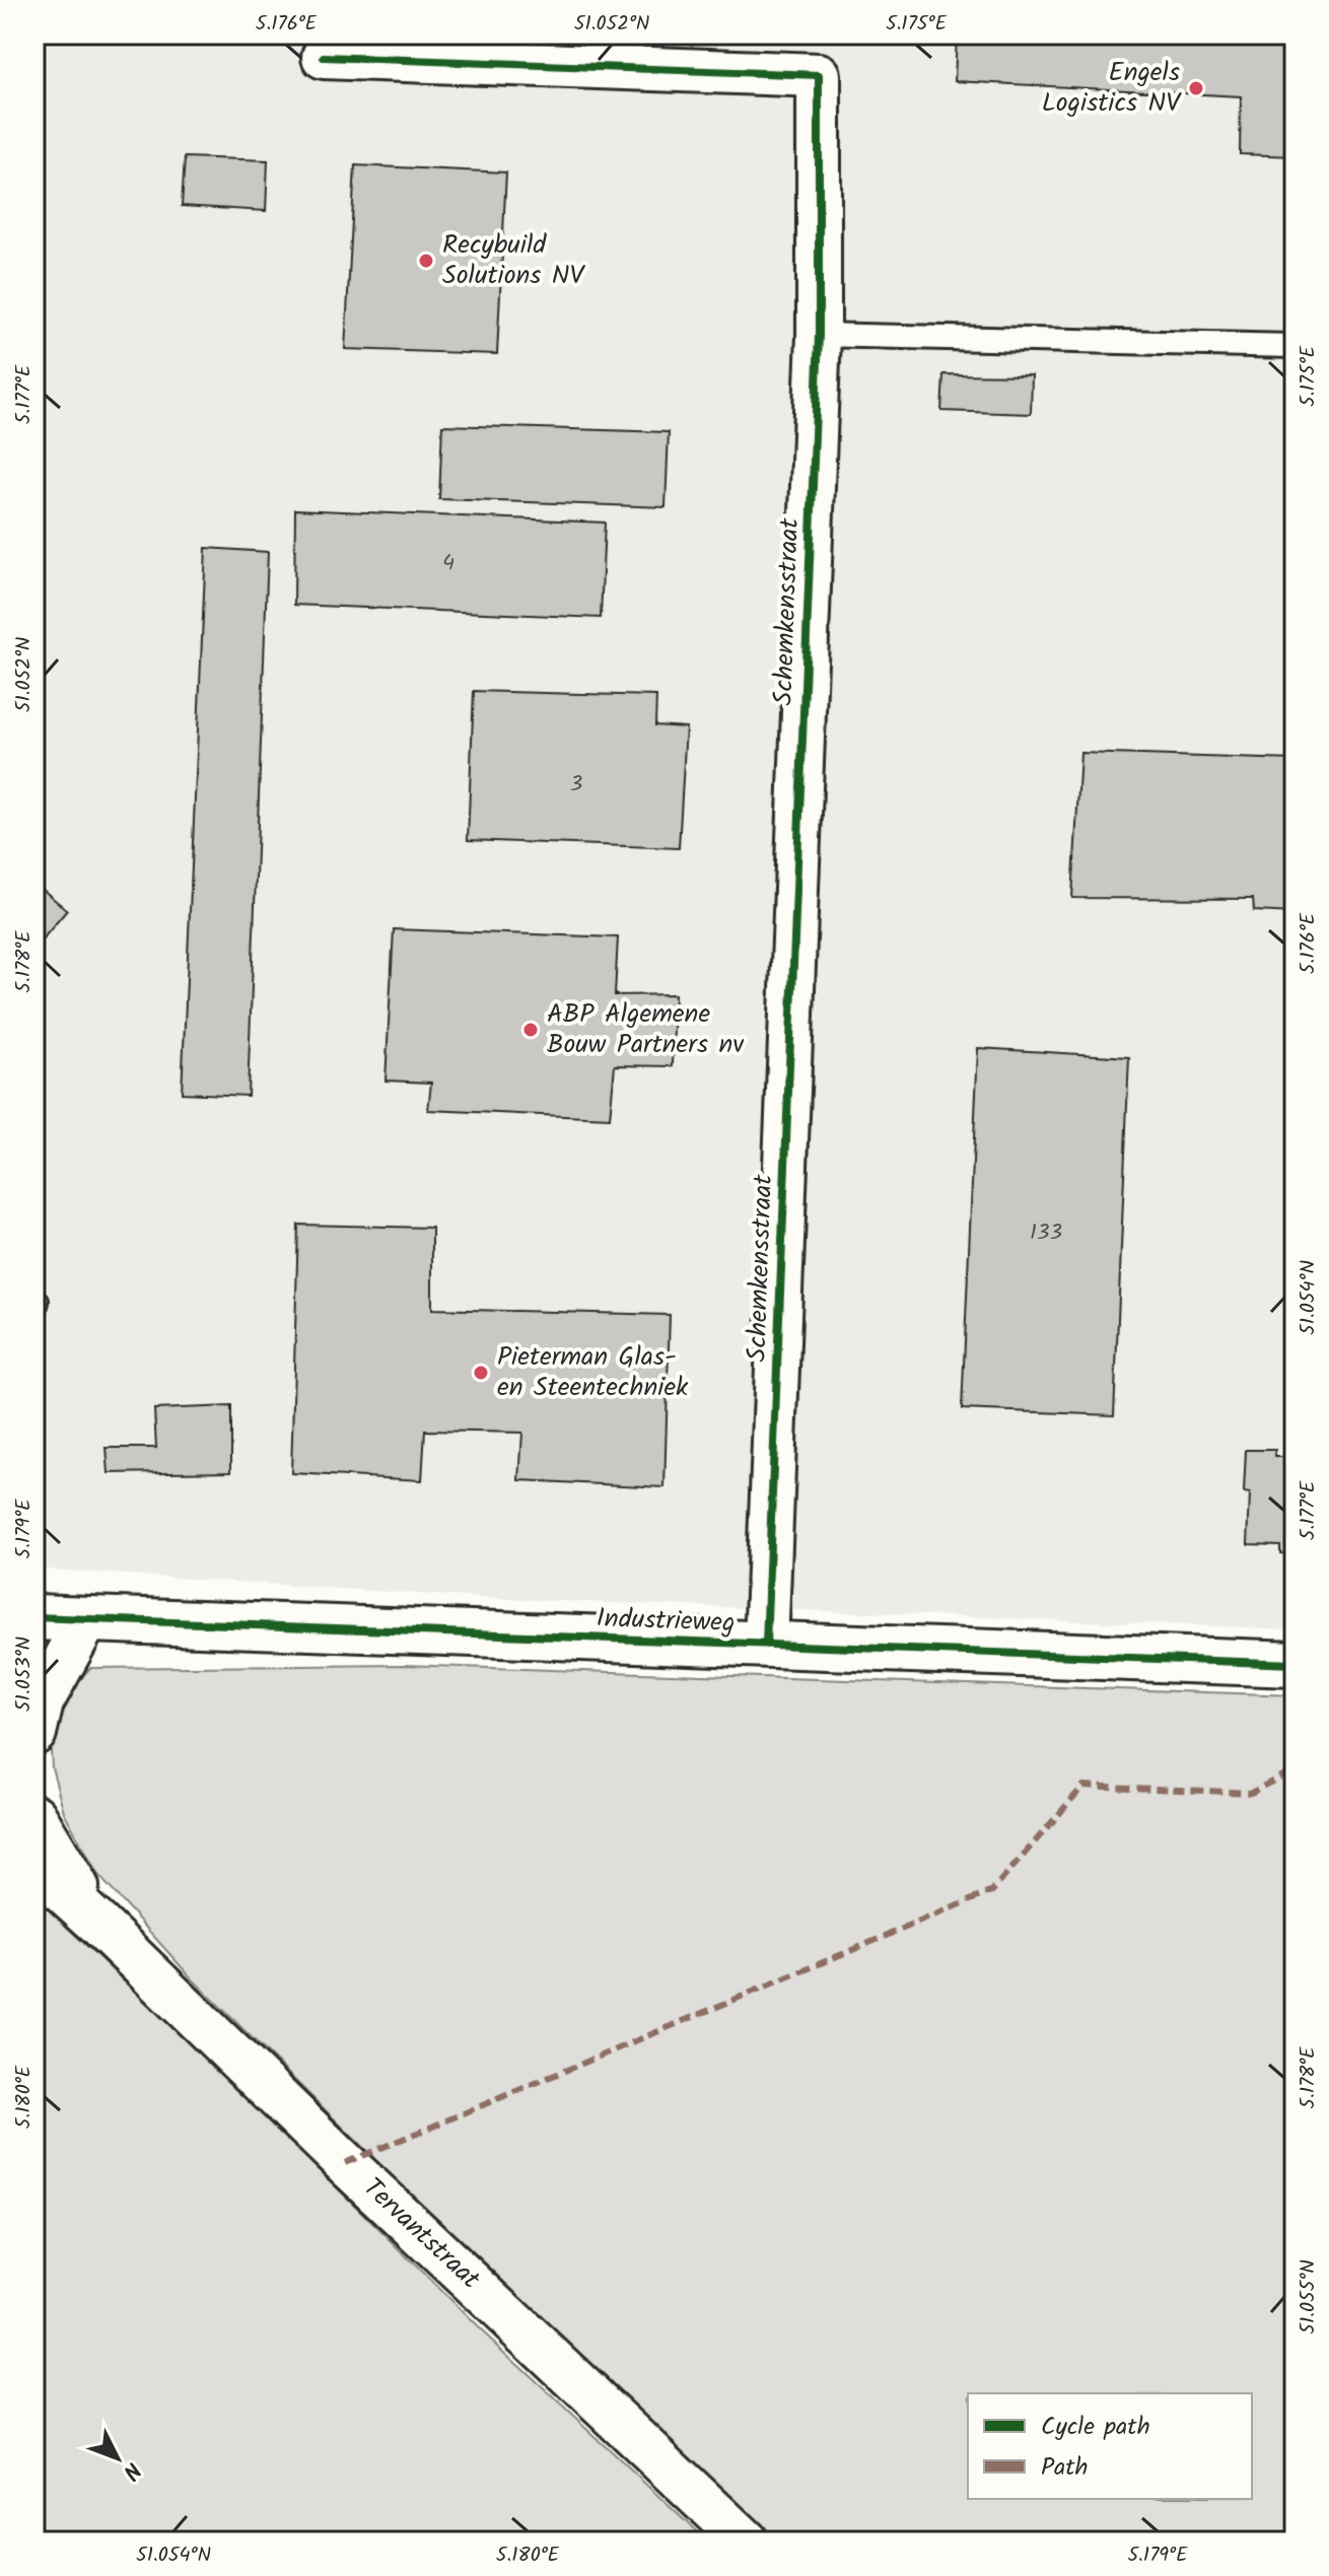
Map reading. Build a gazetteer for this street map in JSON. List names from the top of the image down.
{
  "streets": {
    "main road": ["Industrieweg"],
    "street": ["Schemkensstraat", "Tervantstraat"]
  },
  "crossings": [
    ["Schemkensstraat", "Industrieweg"]
  ],
  "places": [
    "Engels Logistics NV",
    "Recybuild Solutions NV",
    "ABP Algemene Bouw Partners nv",
    "Pieterman Glas- en Steentechniek"
  ],
  "house_numbers": ["4", "3", "133"],
  "legend": ["Cycle path", "Path"],
  "north": "bottom right",
  "coordinates": [
    "5.176°E",
    "51.052°N",
    "5.175°E",
    "5.177°E",
    "5.178°E",
    "51.054°N",
    "5.179°E",
    "51.053°N",
    "5.180°E",
    "51.055°N"
  ]
}
